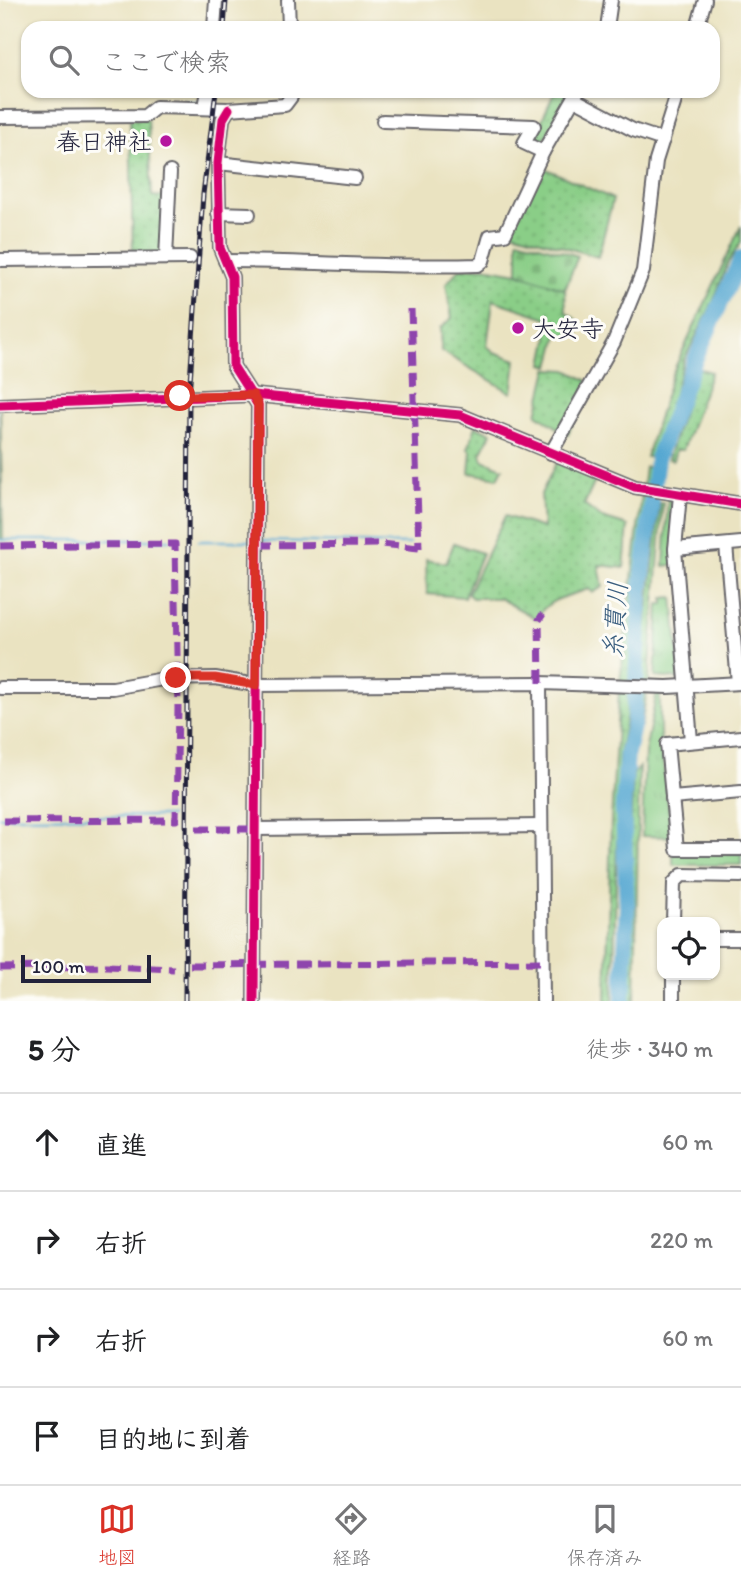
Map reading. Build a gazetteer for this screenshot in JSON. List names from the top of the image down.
{
  "water": ["糸貫川"],
  "places": ["春日神社", "大安寺"],
  "scale_bar": "100 m",
  "page": {
    "search": "ここで検索",
    "scale": "100 m",
    "heading": ["5 分", "徒歩 · 340 m"],
    "list": [
      ["直進", "60 m"],
      ["右折", "220 m"],
      ["右折", "60 m"],
      "目的地に到着"
    ],
    "nav": ["地図", "経路", "保存済み"]
  }
}
